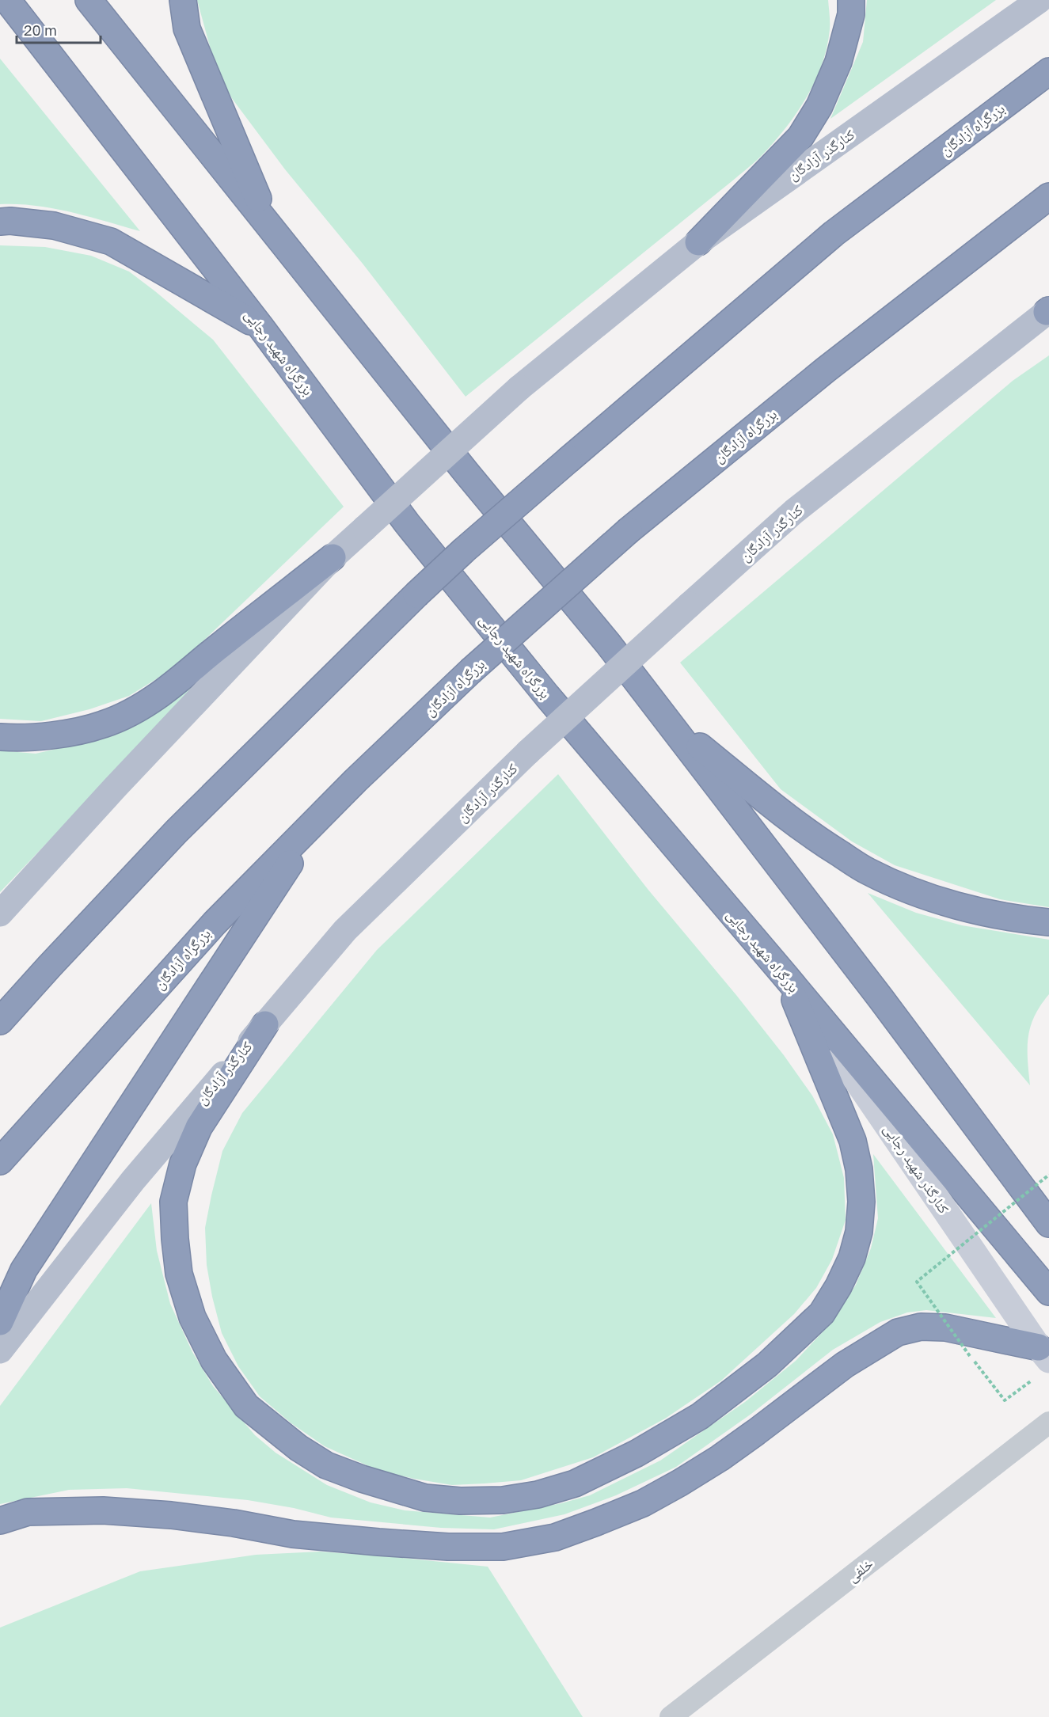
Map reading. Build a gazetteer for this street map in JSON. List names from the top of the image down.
{
  "streets": {
    "highway": ["بزرگراه آزادگان", "بزرگراه شهید رجایی"],
    "main road": ["کنارگذر آزادگان"],
    "street": ["کنارگذر شهید رجایی", "خلفی"]
  },
  "crossings": [
    ["بزرگراه شهید رجایی", "کنارگذر شهید رجایی"]
  ],
  "scale_bar": "20 m"
}
